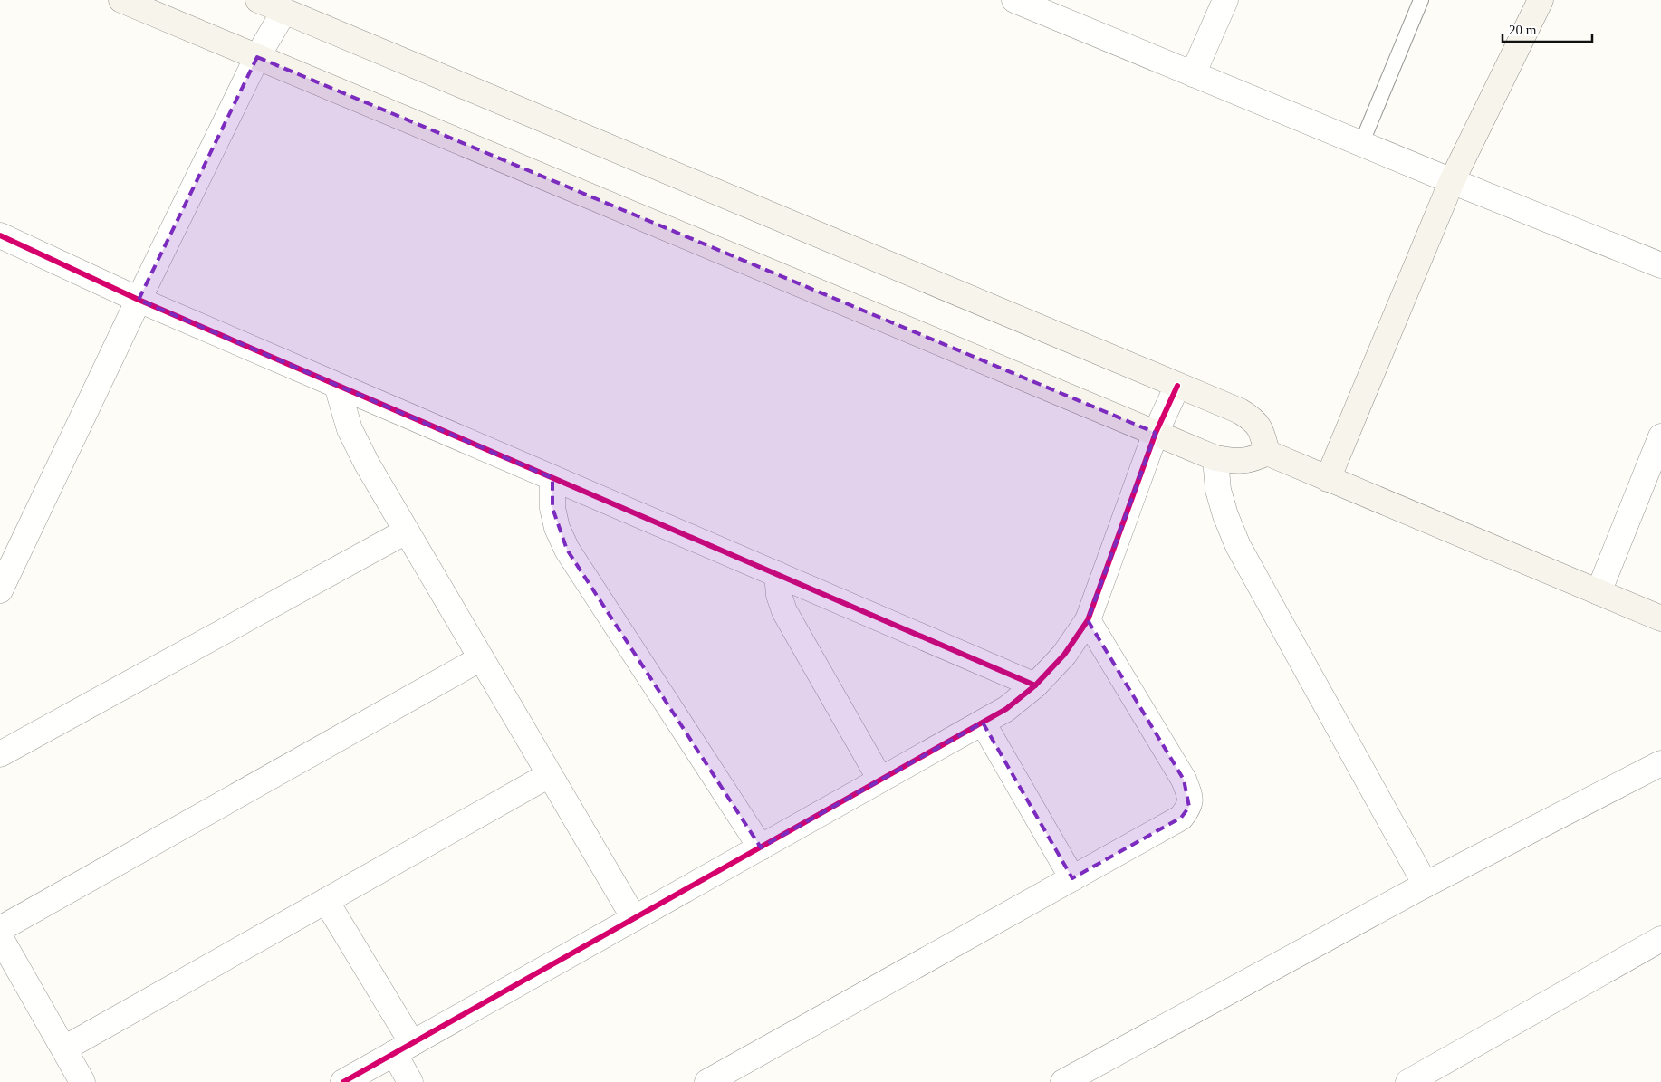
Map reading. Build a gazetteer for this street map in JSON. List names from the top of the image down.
{
  "scale_bar": "20 m"
}
